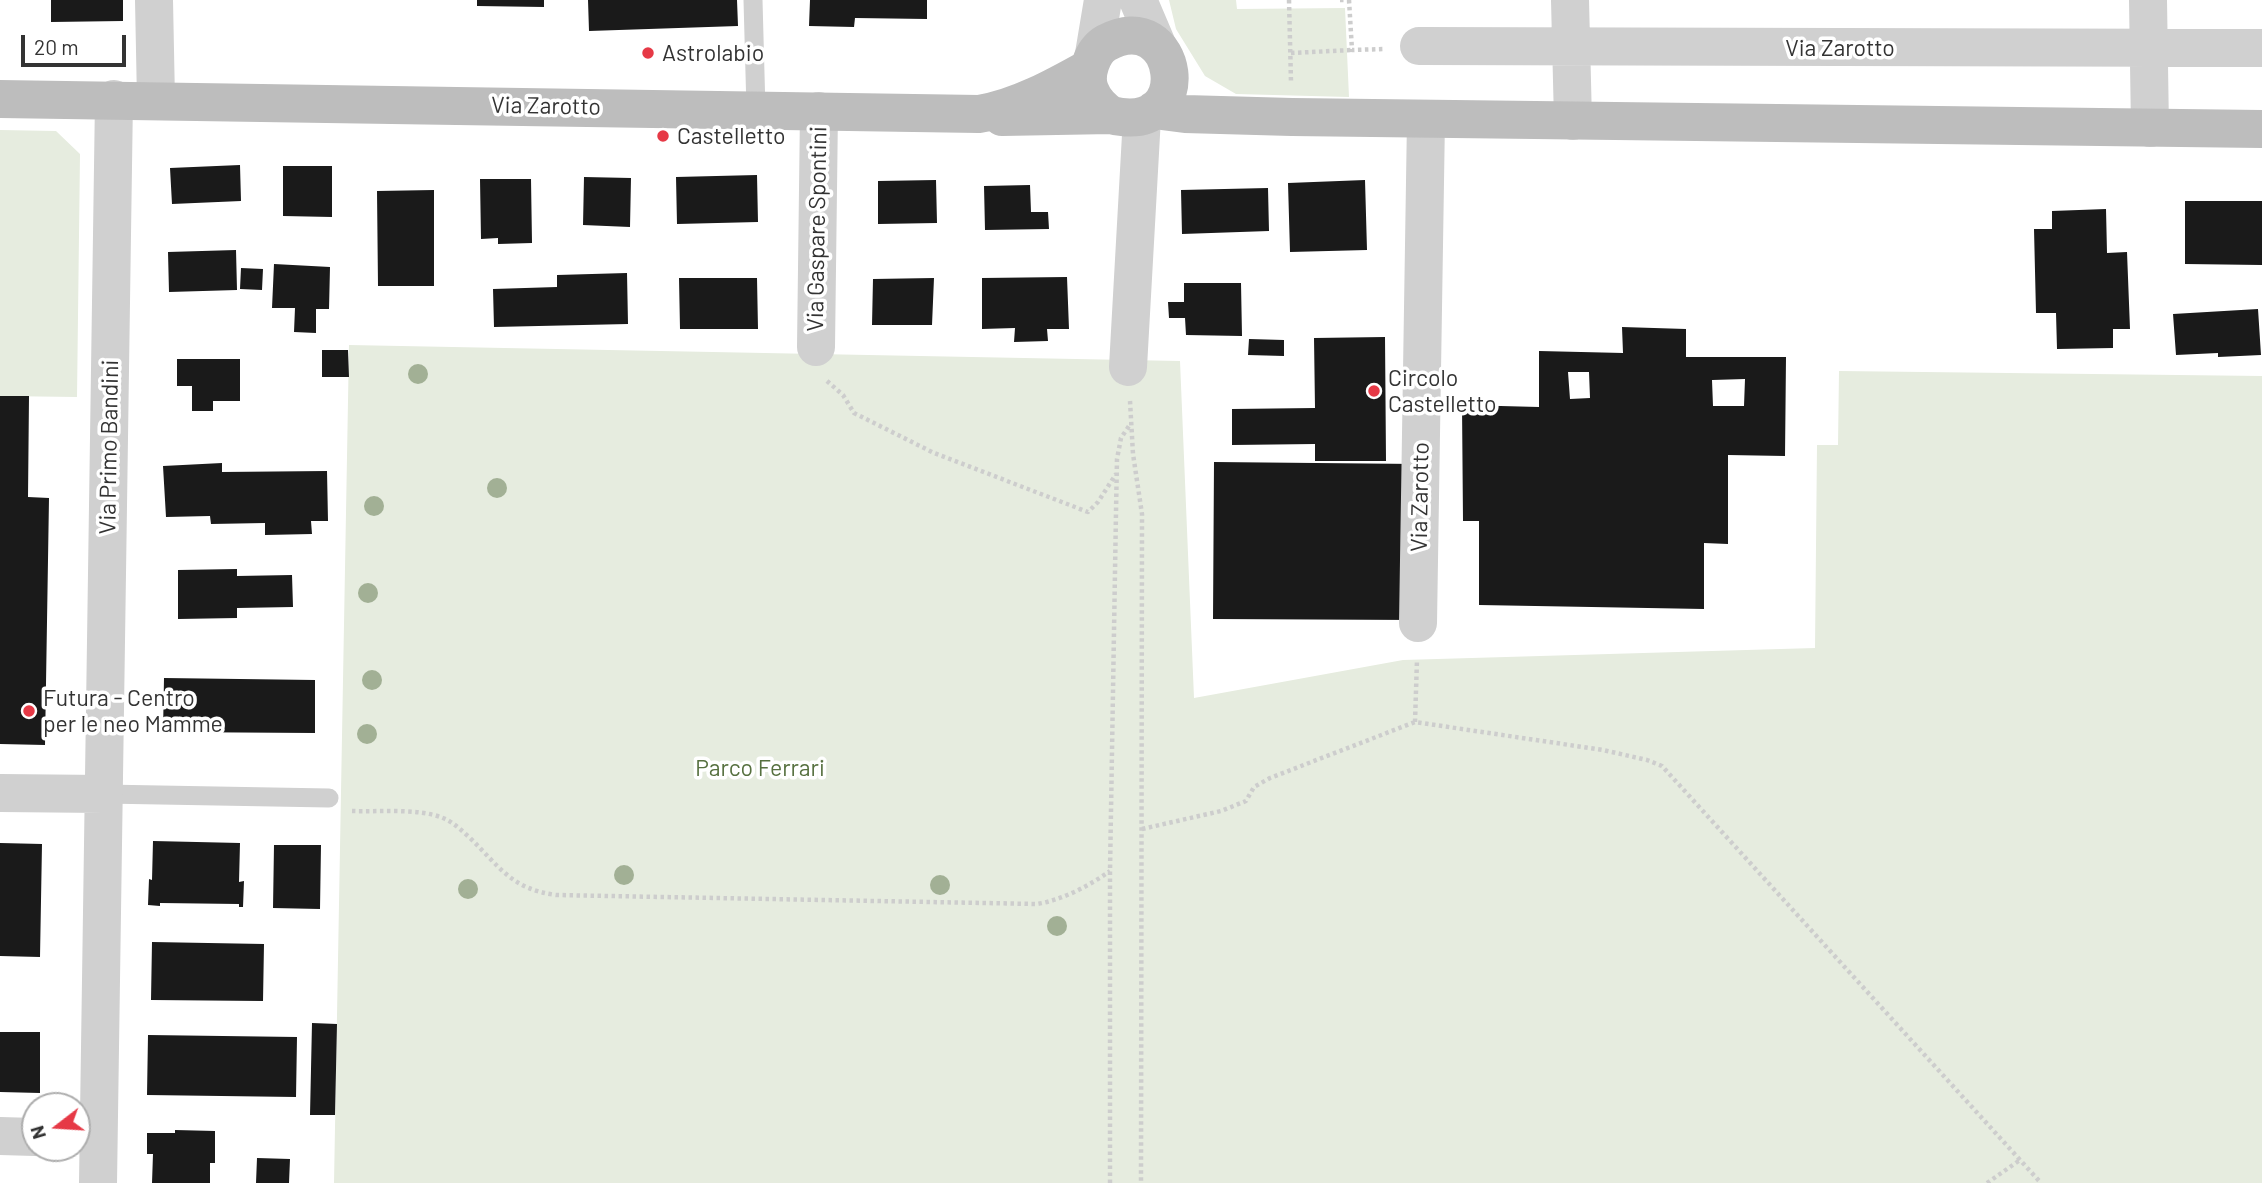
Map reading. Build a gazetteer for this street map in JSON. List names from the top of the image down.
{
  "streets": {
    "street": ["Via Zarotto", "Via Gaspare Spontini", "Via Primo Bandini"]
  },
  "crossings": [
    ["Via Zarotto", "Via Gaspare Spontini"],
    ["Via Zarotto", "Via Primo Bandini"]
  ],
  "parks": ["Parco Ferrari"],
  "places": [
    "Astrolabio",
    "Castelletto",
    "Circolo Castelletto",
    "Futura - Centro per le neo Mamme"
  ],
  "scale_bar": "20 m",
  "north": "left"
}
